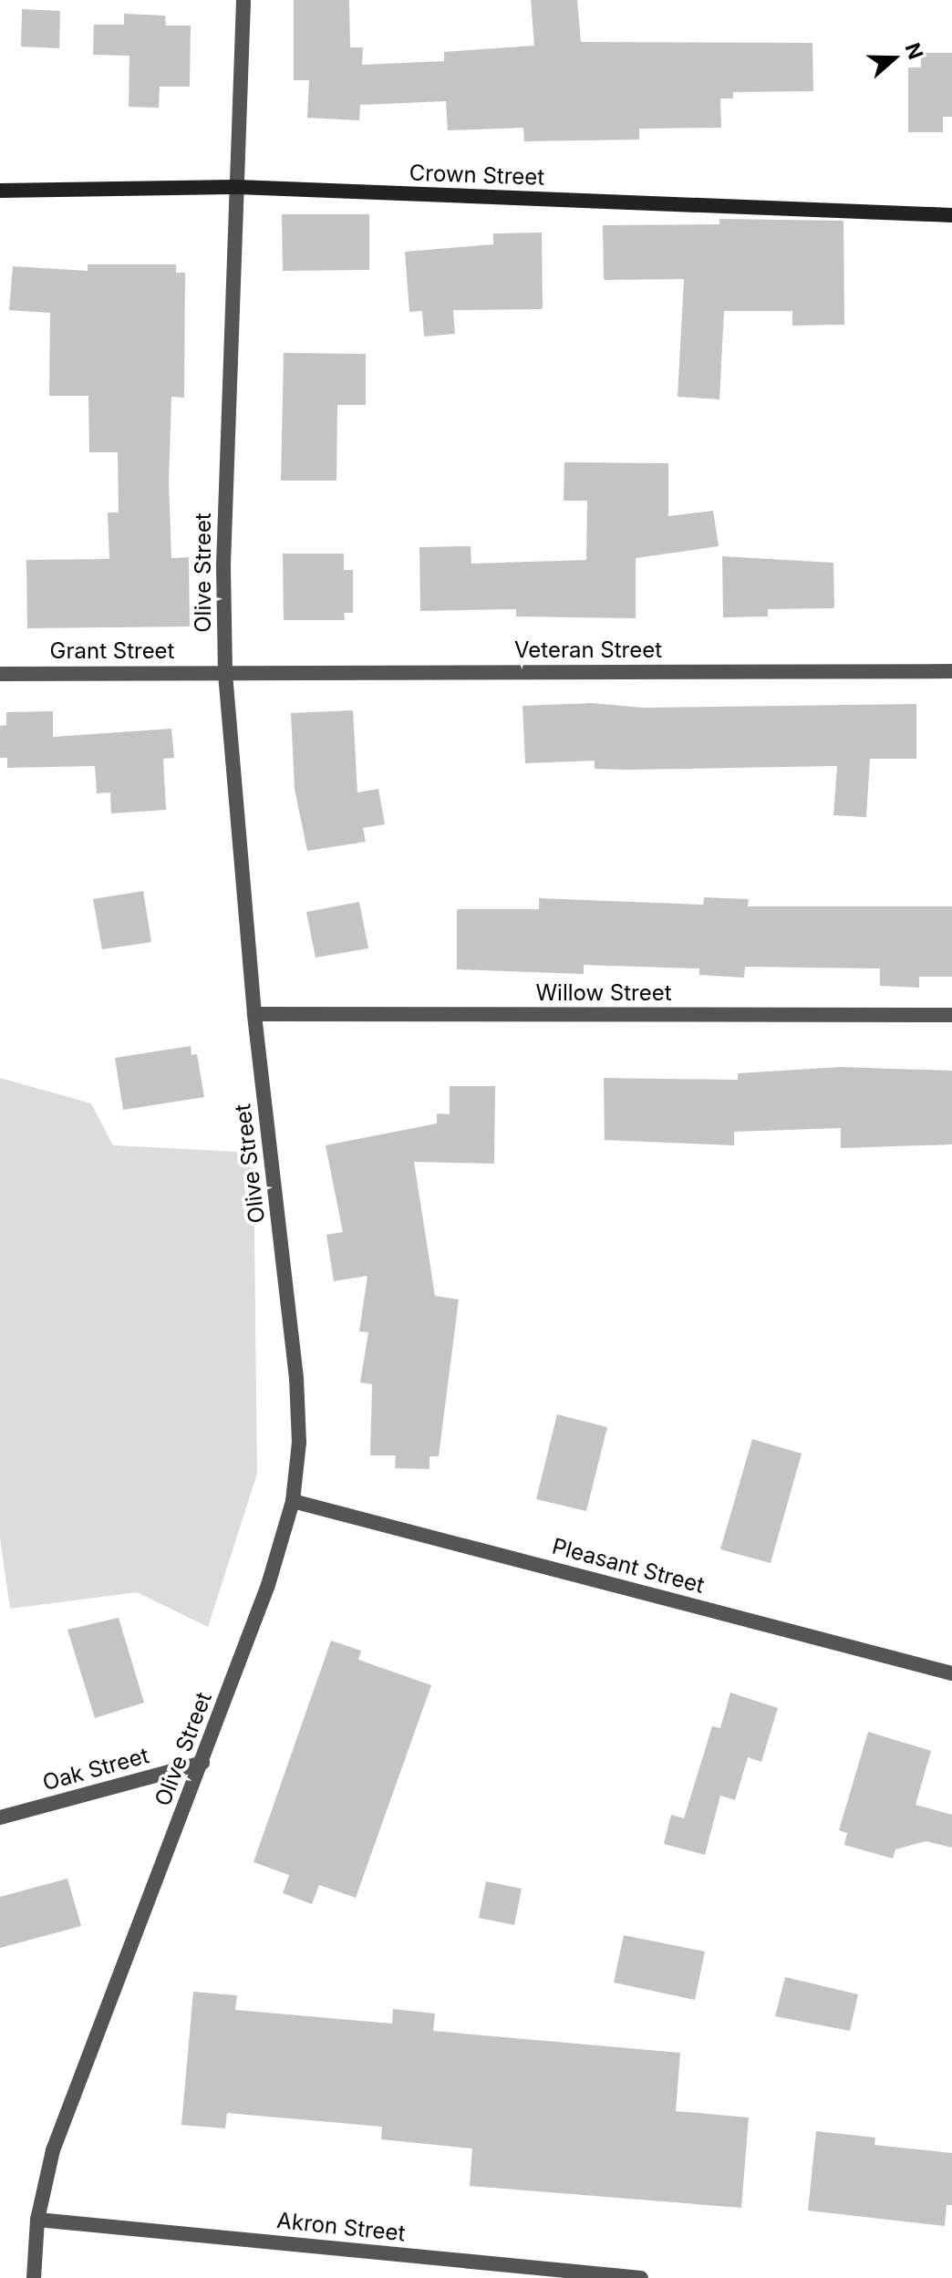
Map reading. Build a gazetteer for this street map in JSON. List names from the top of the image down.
{
  "streets": {
    "street": [
      "Crown Street",
      "Olive Street",
      "Veteran Street",
      "Grant Street",
      "Willow Street",
      "Pleasant Street",
      "Oak Street",
      "Akron Street"
    ]
  },
  "crossings": [
    ["Crown Street", "Olive Street"],
    ["Olive Street", "Veteran Street"],
    ["Olive Street", "Grant Street"],
    ["Olive Street", "Willow Street"],
    ["Olive Street", "Pleasant Street"],
    ["Olive Street", "Oak Street"],
    ["Olive Street", "Akron Street"],
    ["Veteran Street", "Grant Street"]
  ],
  "north": "right"
}
